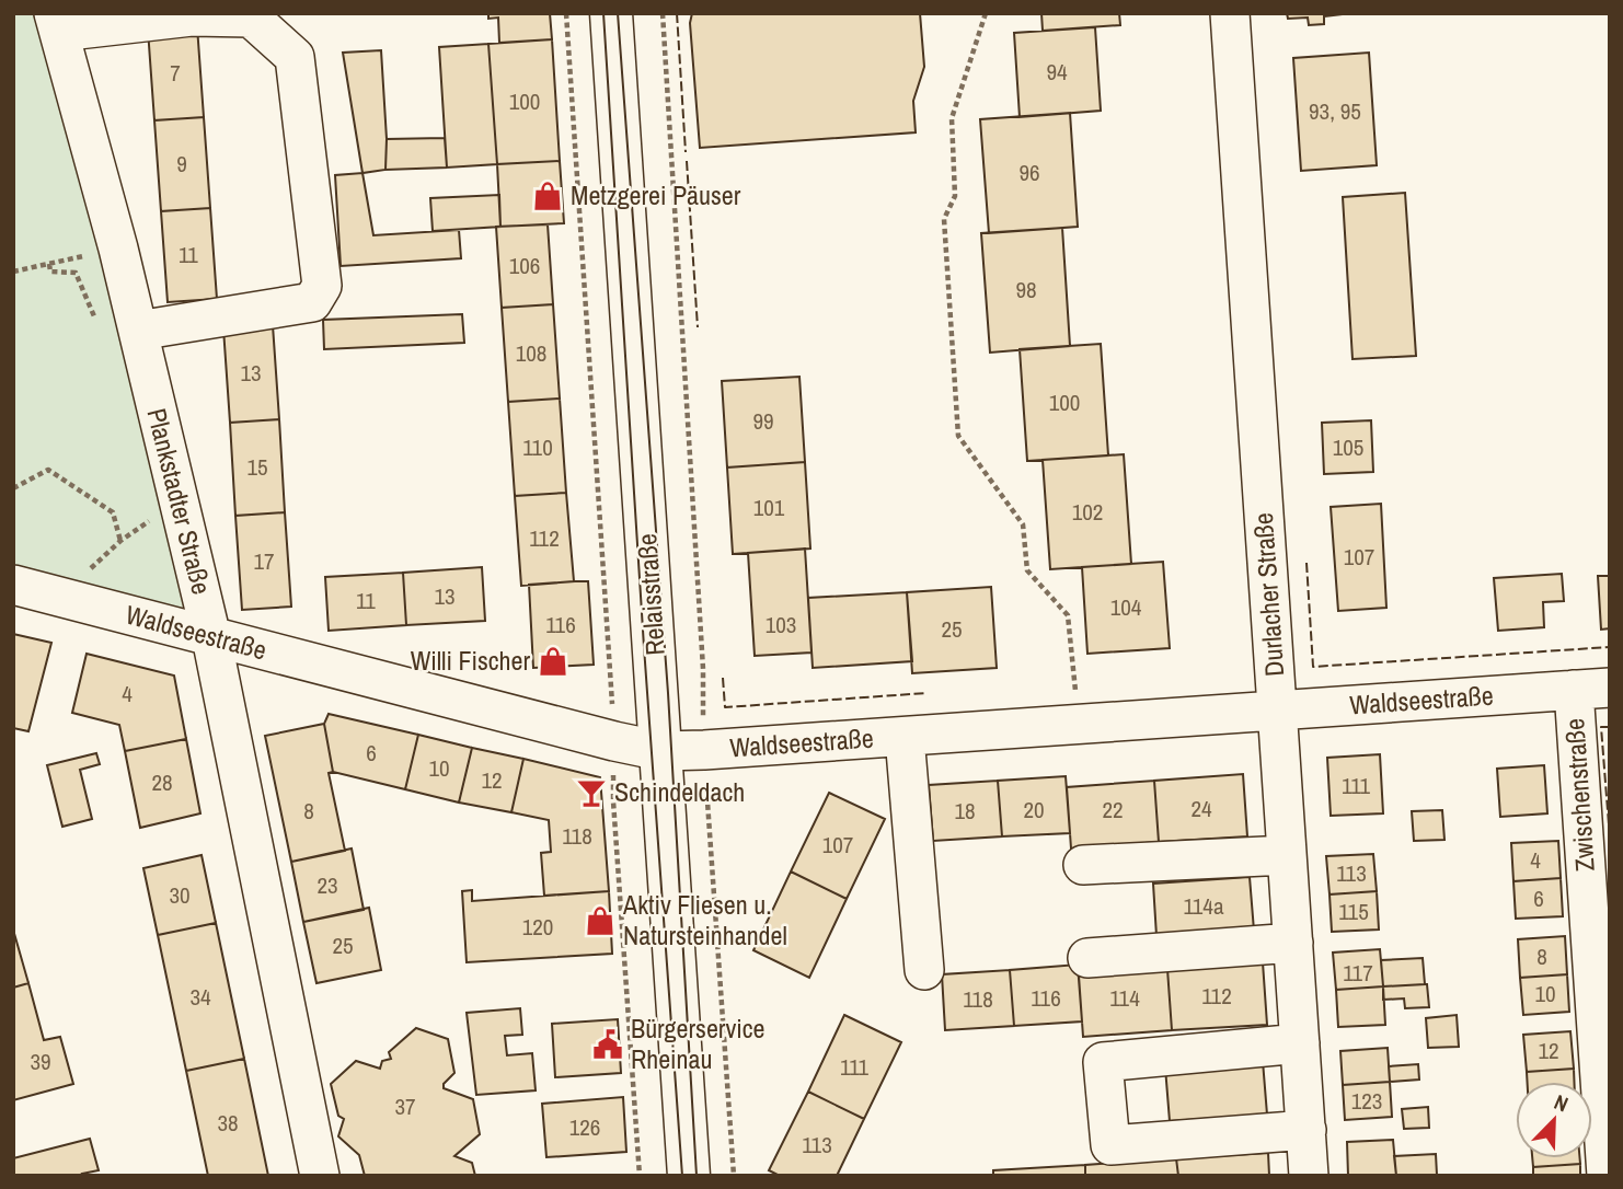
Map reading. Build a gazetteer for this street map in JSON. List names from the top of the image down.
{
  "streets": {
    "main road": ["Relaisstraße"],
    "street": [
      "Plankstadter Straße",
      "Durlacher Straße",
      "Waldseestraße",
      "Zwischenstraße"
    ]
  },
  "crossings": [
    ["Plankstadter Straße", "Waldseestraße"],
    ["Relaisstraße", "Waldseestraße"],
    ["Durlacher Straße", "Waldseestraße"],
    ["Waldseestraße", "Zwischenstraße"]
  ],
  "places": {
    "shop": ["Metzgerei Päuser", "Willi Fischer", "Aktiv Fliesen u. Natursteinhandel"],
    "bar": ["Schindeldach"],
    "public building": ["Bürgerservice Rheinau"]
  },
  "house_numbers": [
    "94",
    "7",
    "100",
    "93, 95",
    "9",
    "96",
    "11",
    "106",
    "98",
    "108",
    "13",
    "100",
    "99",
    "110",
    "105",
    "15",
    "101",
    "102",
    "112",
    "107",
    "17",
    "13",
    "11",
    "104",
    "116",
    "103",
    "25",
    "4",
    "6",
    "10",
    "12",
    "28",
    "111",
    "24",
    "20",
    "22",
    "8",
    "18",
    "118",
    "107",
    "4",
    "113",
    "23",
    "30",
    "6",
    "114a",
    "115",
    "120",
    "25",
    "8",
    "117",
    "10",
    "112",
    "34",
    "116",
    "114",
    "118",
    "12",
    "39",
    "111",
    "123",
    "37",
    "38",
    "126",
    "113"
  ],
  "north": "top right"
}
